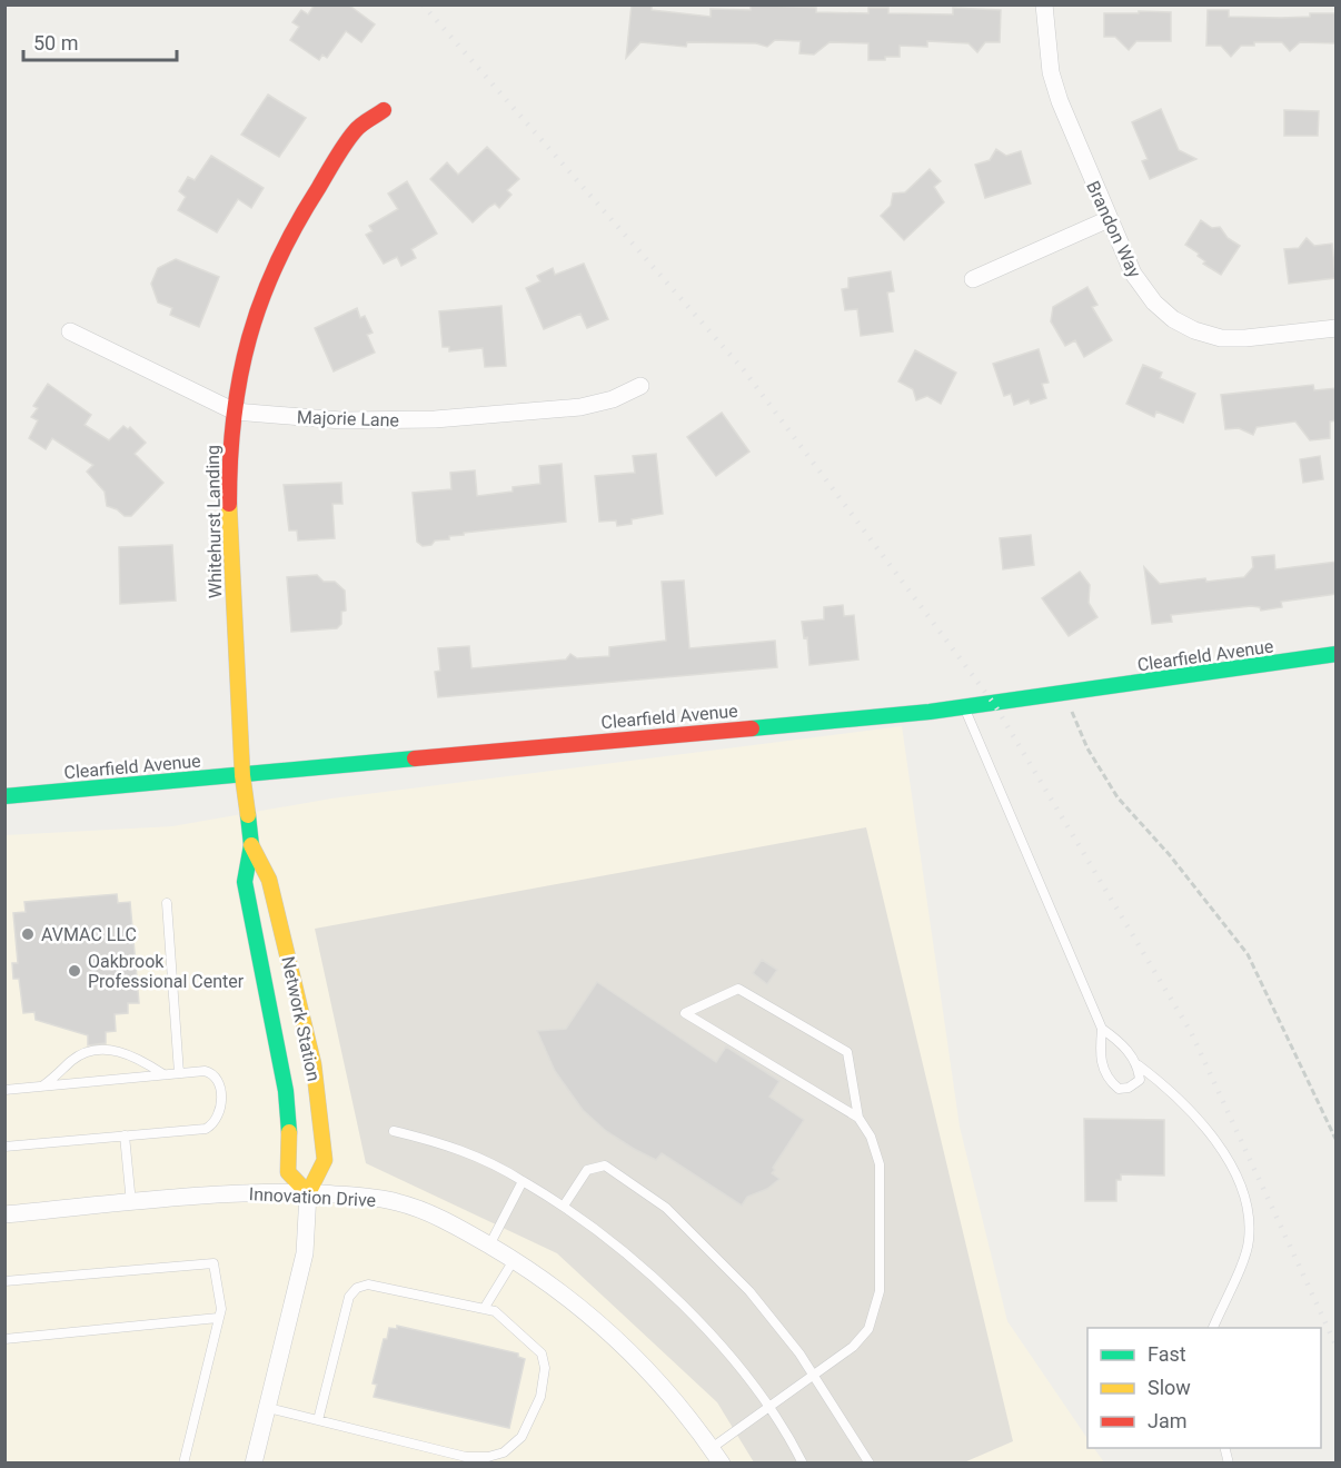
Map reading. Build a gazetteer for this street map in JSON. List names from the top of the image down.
{
  "streets": {
    "street": [
      "Brandon Way",
      "Majorie Lane",
      "Whitehurst Landing",
      "Clearfield Avenue",
      "Network Station",
      "Innovation Drive"
    ]
  },
  "crossings": [
    ["Majorie Lane", "Whitehurst Landing"],
    ["Whitehurst Landing", "Clearfield Avenue"],
    ["Whitehurst Landing", "Network Station"],
    ["Clearfield Avenue", "Network Station"],
    ["Network Station", "Innovation Drive"]
  ],
  "places": ["AVMAC LLC", "Oakbrook Professional Center"],
  "legend": ["Fast", "Slow", "Jam"],
  "scale_bar": "50 m"
}
